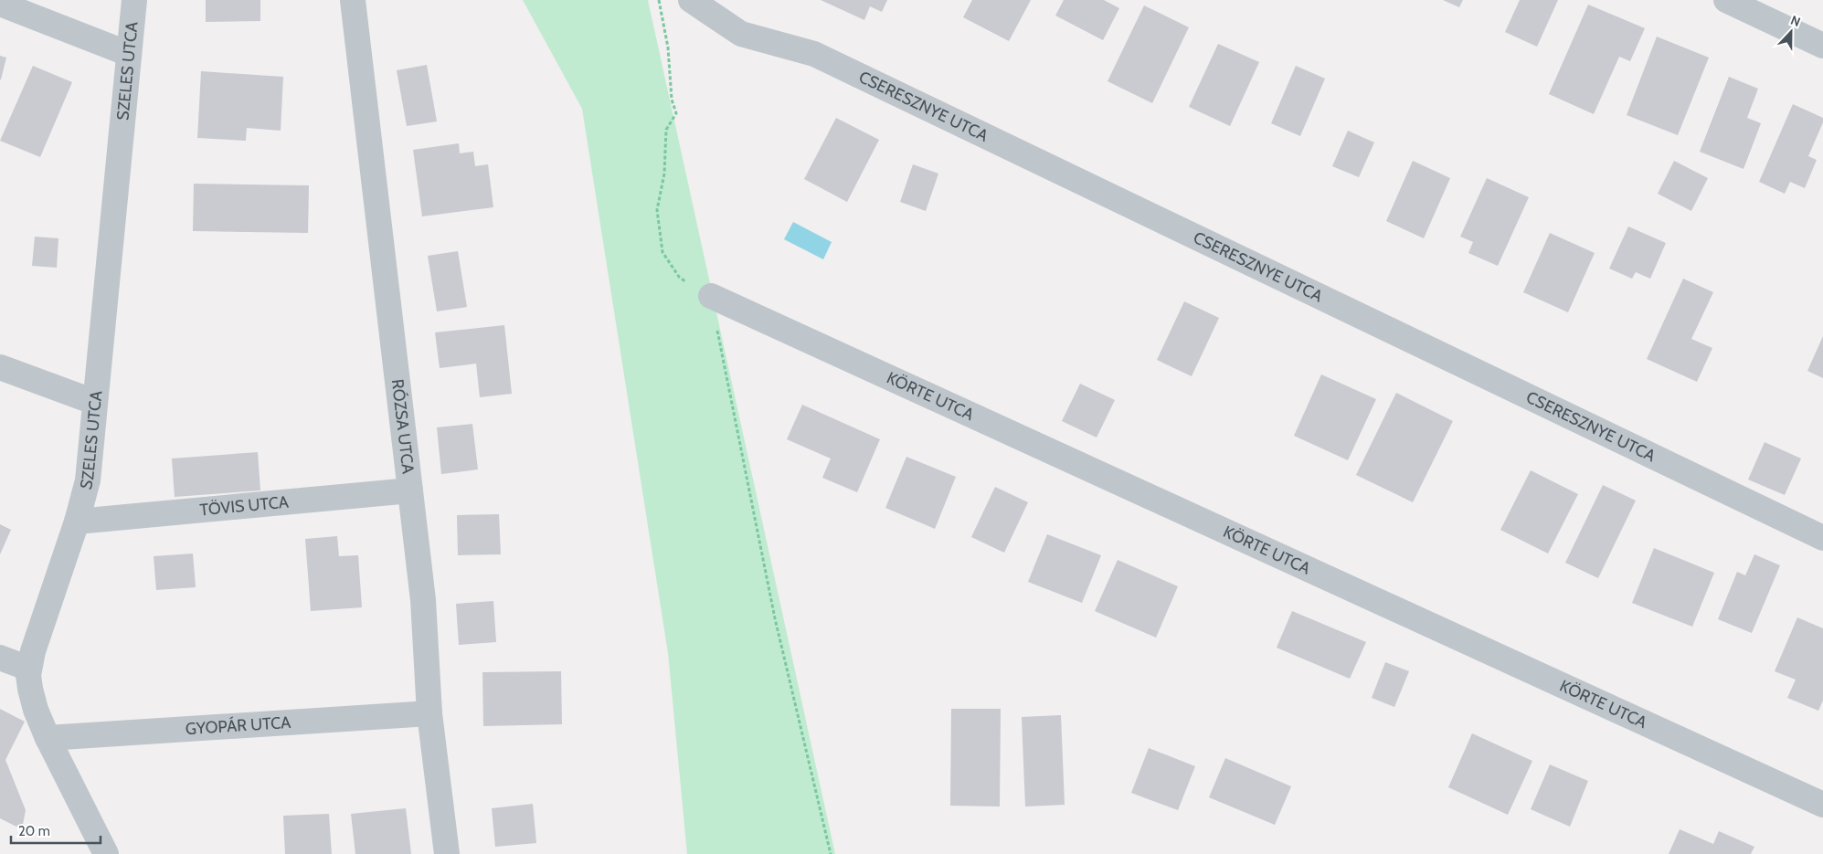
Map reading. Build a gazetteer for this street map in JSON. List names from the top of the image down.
{
  "streets": {
    "street": [
      "SZELES UTCA",
      "CSERESZNYE UTCA",
      "KÖRTE UTCA",
      "RÓZSA UTCA",
      "TÖVIS UTCA",
      "GYOPÁR UTCA"
    ]
  },
  "crossings": [
    ["SZELES UTCA", "TÖVIS UTCA"],
    ["SZELES UTCA", "GYOPÁR UTCA"],
    ["RÓZSA UTCA", "TÖVIS UTCA"],
    ["RÓZSA UTCA", "GYOPÁR UTCA"]
  ],
  "scale_bar": "20 m",
  "north": "top"
}
